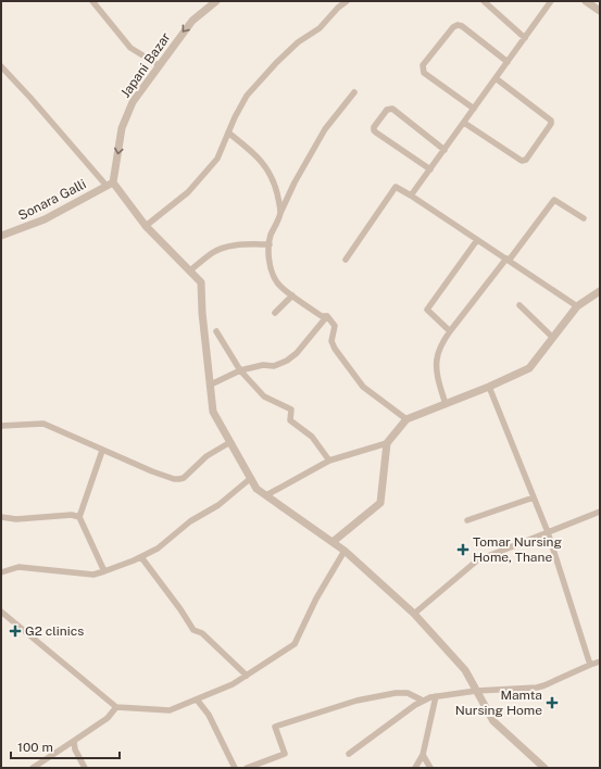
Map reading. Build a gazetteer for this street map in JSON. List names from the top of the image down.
{
  "streets": {
    "street": ["Japani Bazar", "Sonara Galli"]
  },
  "crossings": [
    ["Japani Bazar", "Sonara Galli"]
  ],
  "one_way": ["Japani Bazar"],
  "places": {
    "health": ["Tomar Nursing Home, Thane", "G2 clinics", "Mamta Nursing Home"]
  },
  "scale_bar": "100 m"
}
